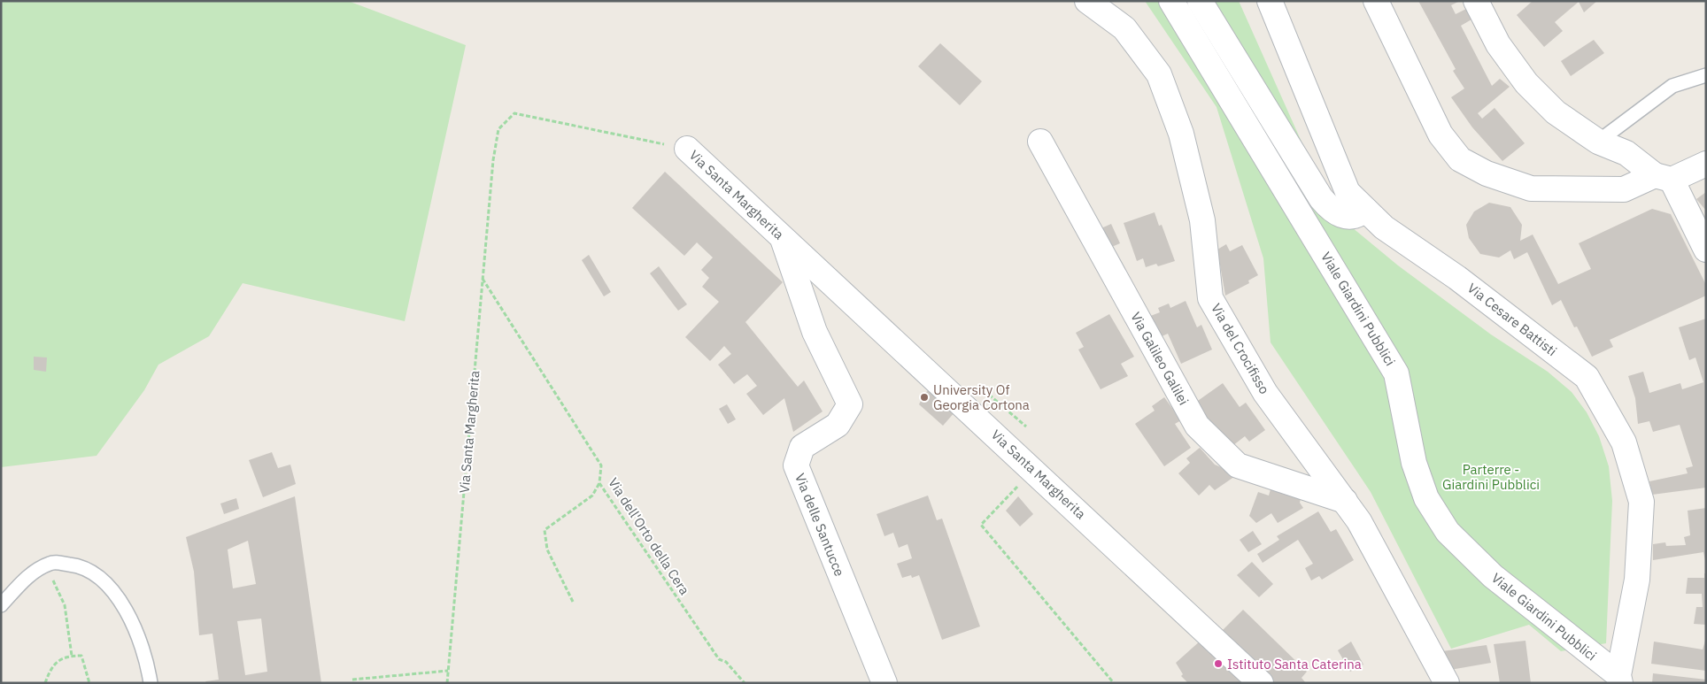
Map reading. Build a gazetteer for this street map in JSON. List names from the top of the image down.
{
  "streets": {
    "street": [
      "Via Santa Margherita",
      "Viale Giardini Pubblici",
      "Via Cesare Battisti",
      "Via del Crocifisso",
      "Via Galileo Galilei",
      "Via delle Santucce"
    ],
    "path": ["Via dell'Orto della Cera"]
  },
  "crossings": [
    ["Via Santa Margherita", "Via delle Santucce"],
    ["Via Santa Margherita", "Via dell'Orto della Cera"],
    ["Viale Giardini Pubblici", "Via Cesare Battisti"],
    ["Via del Crocifisso", "Via Galileo Galilei"]
  ],
  "parks": ["Parterre - Giardini Pubblici"],
  "places": ["University Of Georgia Cortona", "Istituto Santa Caterina"]
}
